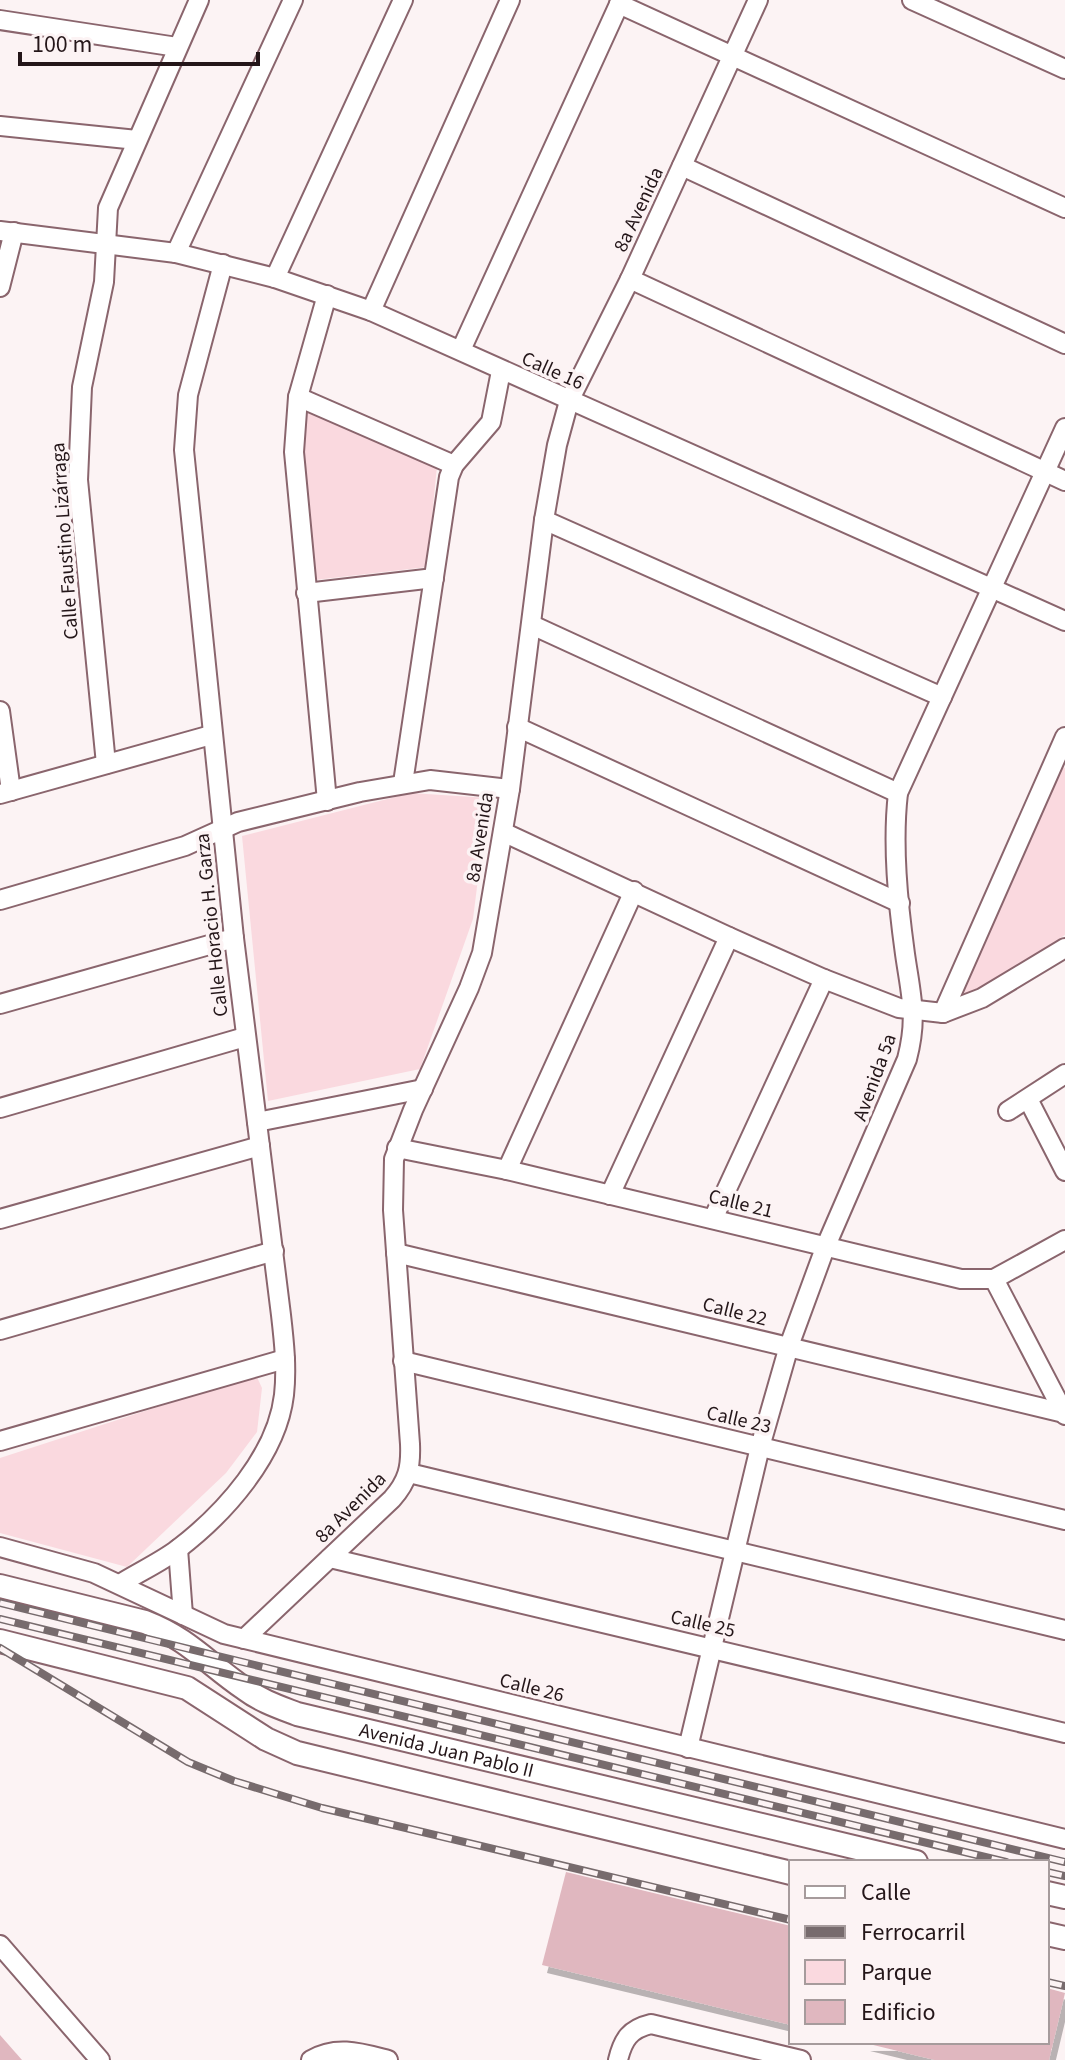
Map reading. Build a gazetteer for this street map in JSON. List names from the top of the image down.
{
  "streets": {
    "main road": ["Avenida Juan Pablo II"],
    "street": [
      "8a Avenida",
      "Calle 16",
      "Calle Faustino Lizárraga",
      "Calle Horacio H. Garza",
      "Avenida 5a",
      "Calle 21",
      "Calle 22",
      "Calle 23",
      "Calle 25",
      "Calle 26"
    ]
  },
  "crossings": [
    ["8a Avenida", "Calle 16"],
    ["8a Avenida", "Calle 21"],
    ["8a Avenida", "Calle 22"],
    ["8a Avenida", "Calle 23"],
    ["8a Avenida", "Calle 25"],
    ["8a Avenida", "Calle 26"],
    ["Calle 16", "Calle Faustino Lizárraga"],
    ["Calle 16", "Calle Horacio H. Garza"],
    ["Calle 16", "Avenida 5a"],
    ["Calle Horacio H. Garza", "Calle 26"],
    ["Avenida 5a", "Calle 21"],
    ["Avenida 5a", "Calle 22"],
    ["Avenida 5a", "Calle 23"],
    ["Avenida 5a", "Calle 25"],
    ["Avenida 5a", "Calle 26"]
  ],
  "legend": [
    "Calle",
    "Ferrocarril",
    "Parque",
    "Edificio"
  ],
  "scale_bar": "100 m"
}
